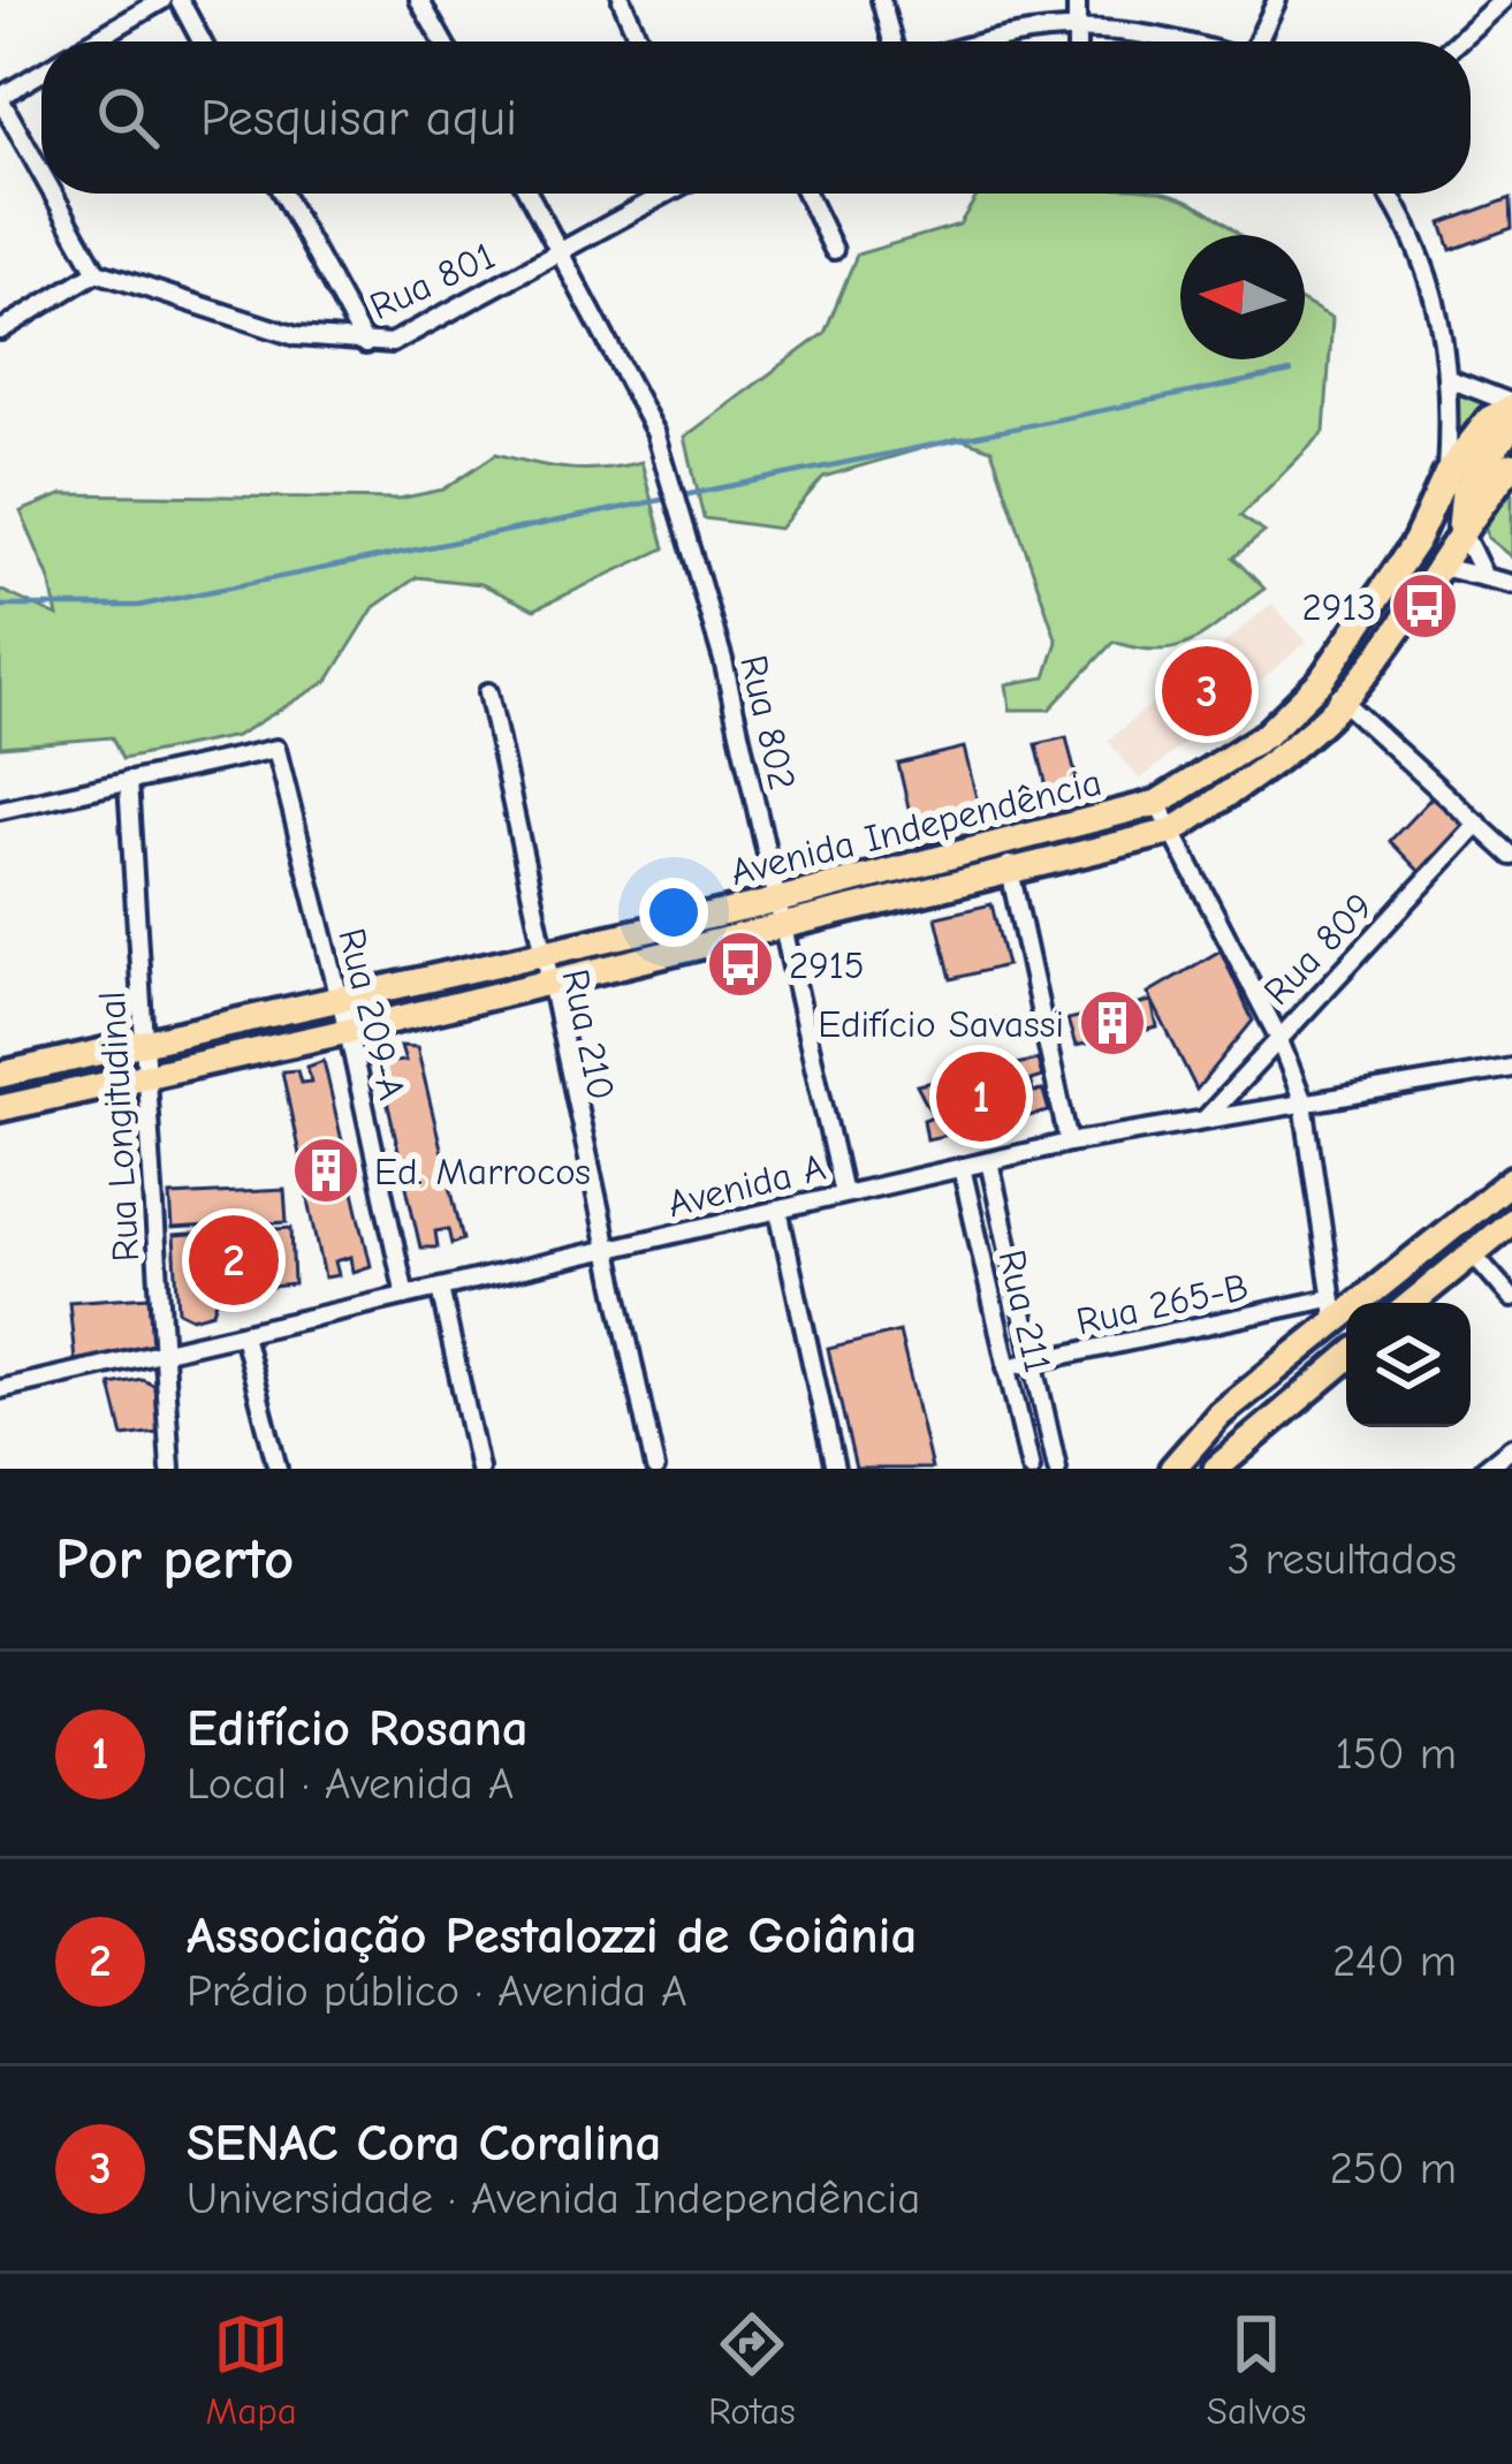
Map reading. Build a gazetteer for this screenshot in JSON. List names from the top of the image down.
{
  "streets": {
    "main road": ["Avenida Independência"],
    "street": [
      "Rua 801",
      "Rua 802",
      "Rua 809",
      "Rua 209-A",
      "Rua 210",
      "Rua Longitudinal",
      "Avenida A",
      "Rua 265-B",
      "Rua 211"
    ]
  },
  "crossings": [
    ["Rua 801", "Rua 802"],
    ["Rua 802", "Avenida Independência"],
    ["Rua 802", "Avenida A"],
    ["Avenida Independência", "Rua 209-A"],
    ["Avenida Independência", "Rua 210"],
    ["Avenida Independência", "Rua Longitudinal"],
    ["Rua 809", "Avenida A"],
    ["Rua 209-A", "Rua Longitudinal"],
    ["Rua 209-A", "Avenida A"],
    ["Rua 210", "Avenida A"],
    ["Rua Longitudinal", "Avenida A"],
    ["Avenida A", "Rua 211"],
    ["Rua 265-B", "Rua 211"]
  ],
  "places": {
    "bus stop": ["2913", "2915"],
    "building": ["Edifício Savassi", "Ed. Marrocos"]
  },
  "north": "left",
  "page": {
    "search": "Pesquisar aqui",
    "pins": ["3", "1", "2"],
    "heading": ["Por perto", "3 resultados"],
    "list": [
      {
        "mark": "1",
        "name": "Edifício Rosana",
        "note": "Local · Avenida A",
        "value": "150 m"
      },
      {
        "mark": "2",
        "name": "Associação Pestalozzi de Goiânia",
        "note": "Prédio público · Avenida A",
        "value": "240 m"
      },
      {
        "mark": "3",
        "name": "SENAC Cora Coralina",
        "note": "Universidade · Avenida Independência",
        "value": "250 m"
      }
    ],
    "nav": ["Mapa", "Rotas", "Salvos"]
  }
}
